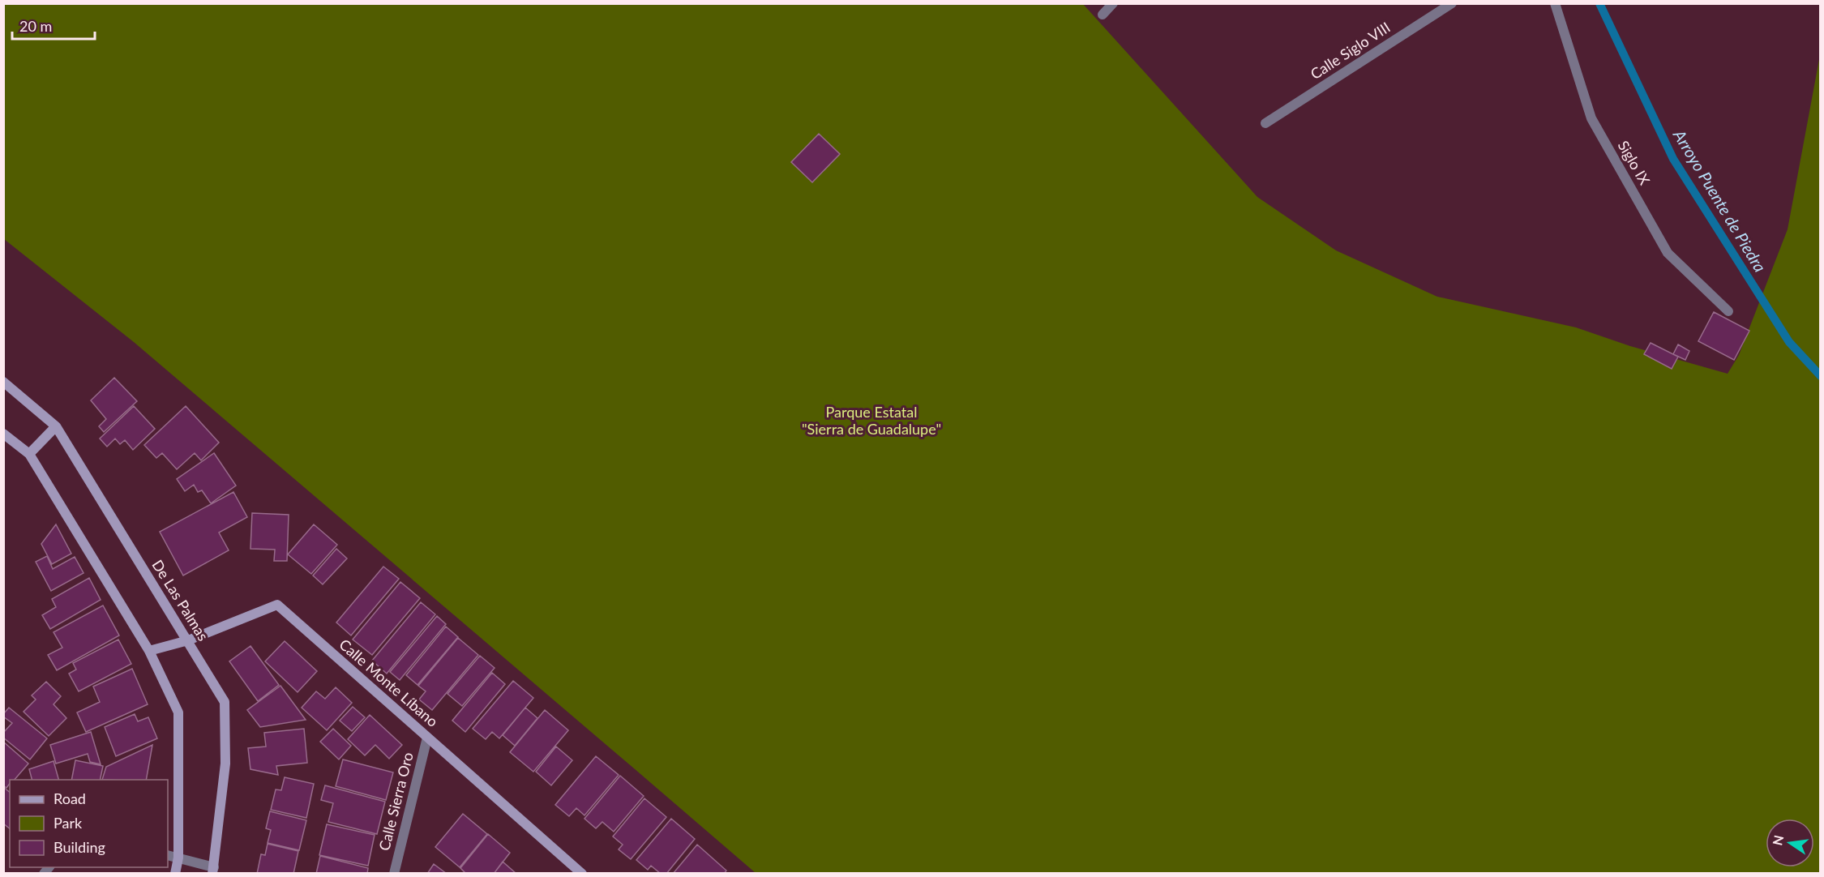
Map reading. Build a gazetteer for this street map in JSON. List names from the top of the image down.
{
  "streets": {
    "street": [
      "Calle Siglo VIII",
      "Siglo IX",
      "De Las Palmas",
      "Calle Monte Líbano",
      "Calle Sierra Oro"
    ]
  },
  "crossings": [
    ["De Las Palmas", "Calle Monte Líbano"],
    ["Calle Monte Líbano", "Calle Sierra Oro"]
  ],
  "water": ["Arroyo Puente de Piedra"],
  "parks": ["Parque Estatal \"Sierra de Guadalupe\""],
  "legend": ["Road", "Park", "Building"],
  "scale_bar": "20 m",
  "north": "left"
}
